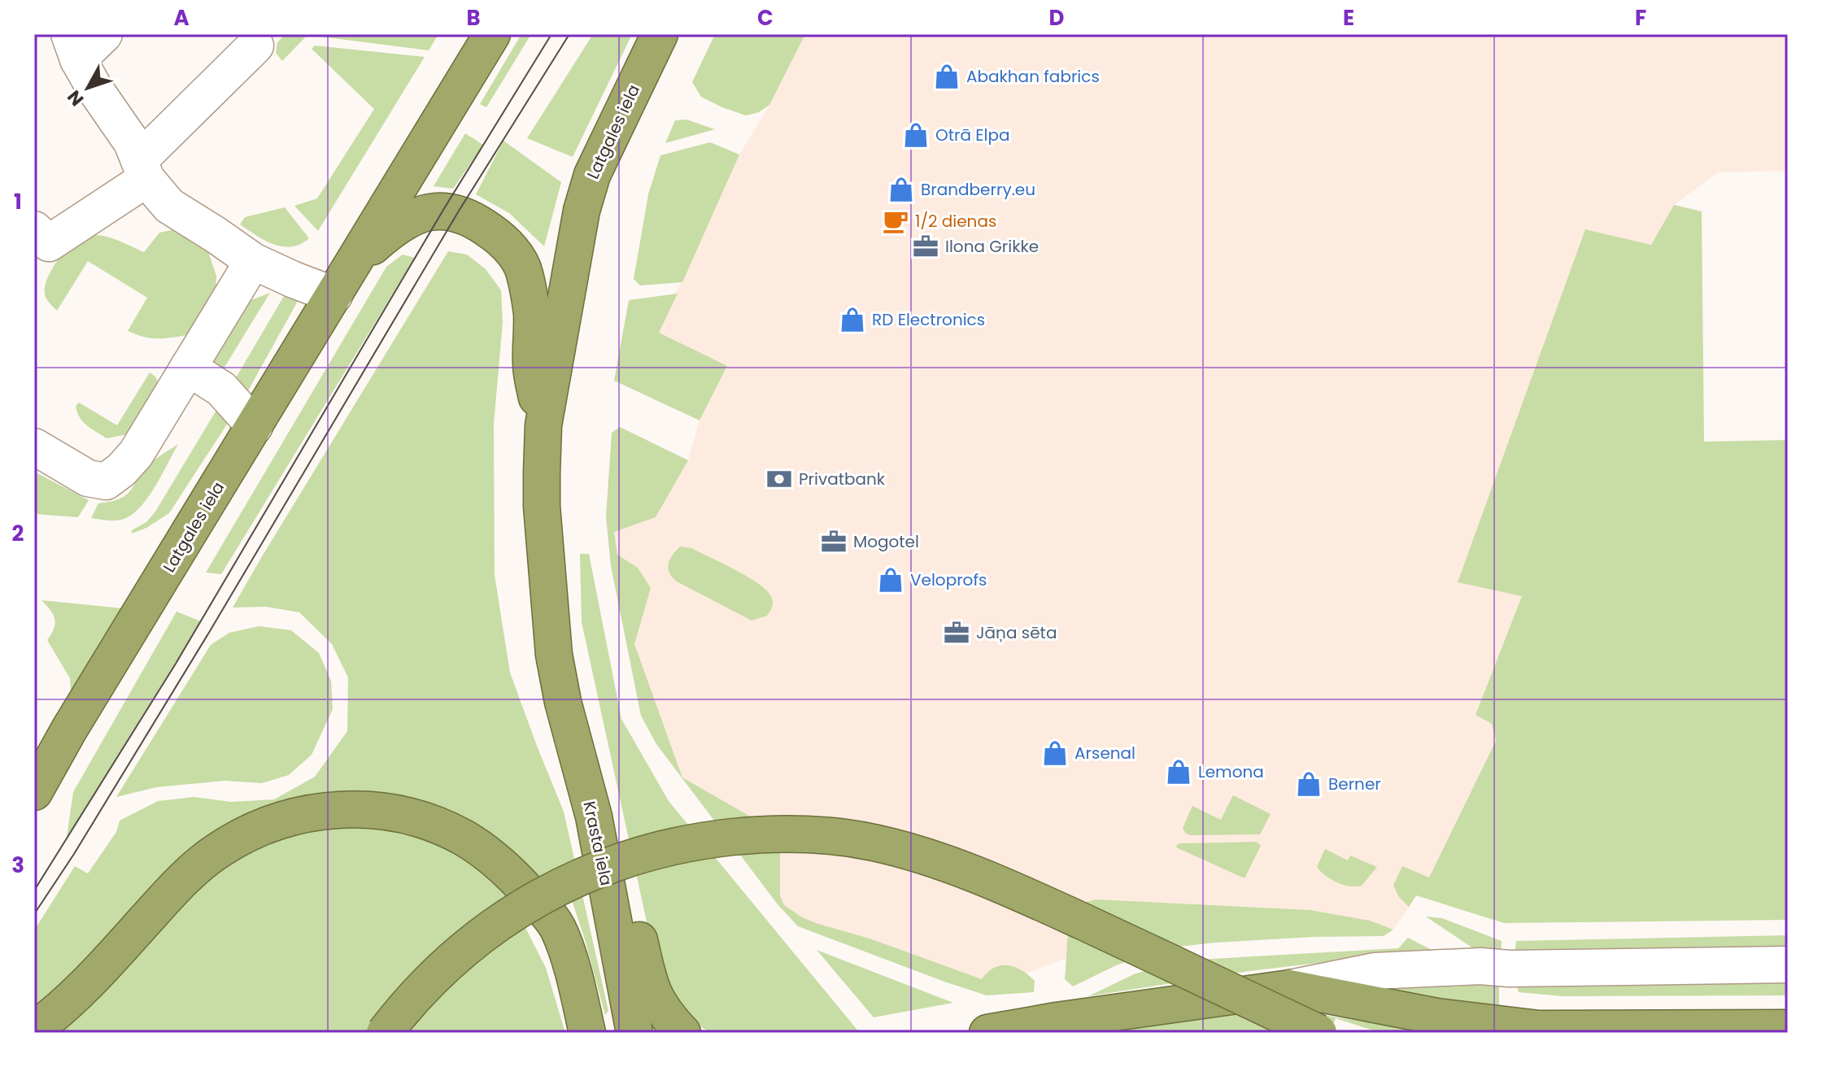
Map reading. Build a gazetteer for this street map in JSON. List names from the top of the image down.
{
  "streets": {
    "highway": ["Latgales iela", "Krasta iela"]
  },
  "crossings": [
    ["Latgales iela", "Krasta iela"]
  ],
  "places": {
    "shop": [
      "Abakhan fabrics",
      "Otrā Elpa",
      "Brandberry.eu",
      "RD Electronics",
      "Veloprofs",
      "Arsenal",
      "Lemona",
      "Berner"
    ],
    "cafe": ["1/2 dienas"],
    "office": ["Ilona Grikke", "Mogotel", "Jāņa sēta"],
    "bank": ["Privatbank"]
  },
  "north": "bottom left",
  "grid": {
    "columns": [
      "A",
      "B",
      "C",
      "D",
      "E",
      "F"
    ],
    "rows": ["1", "2", "3"]
  }
}
